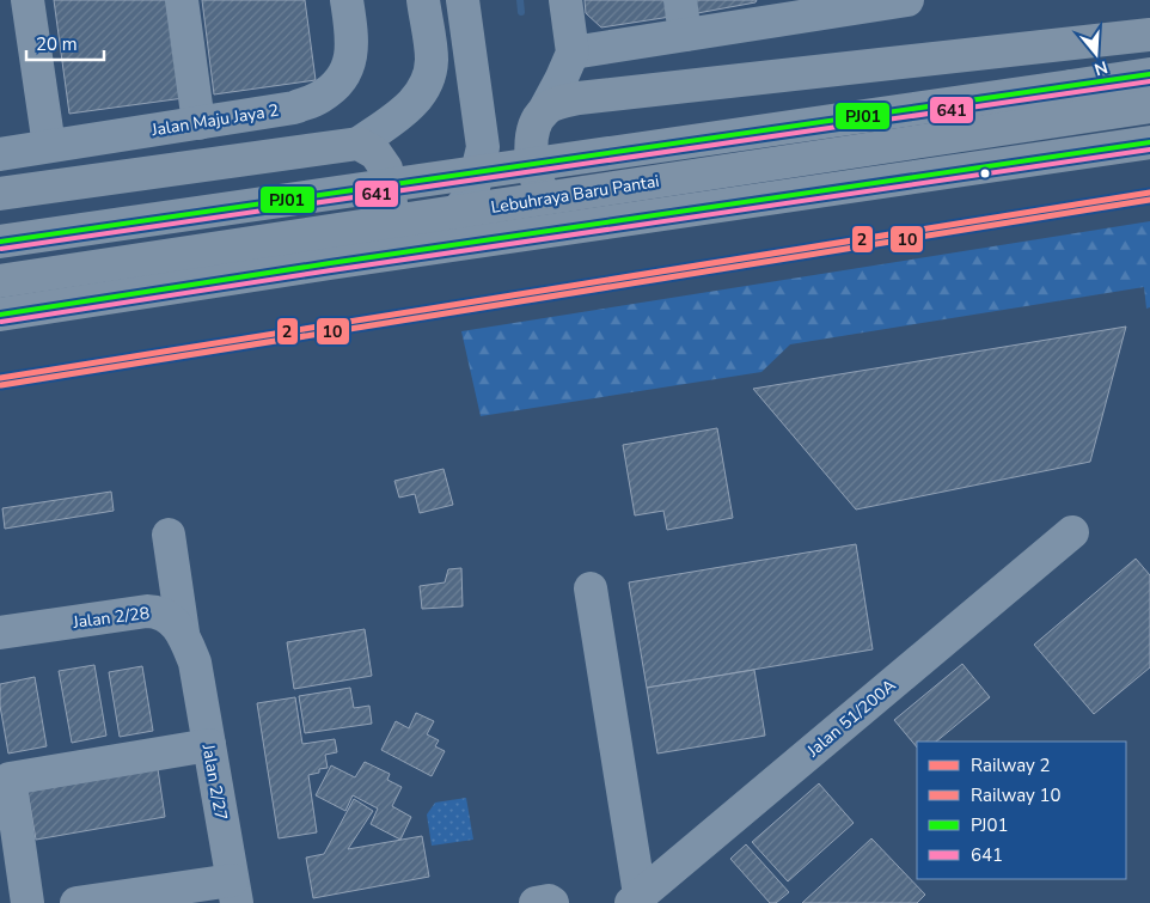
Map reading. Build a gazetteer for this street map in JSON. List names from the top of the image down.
{
  "streets": {
    "highway": ["Lebuhraya Baru Pantai"],
    "street": [
      "Jalan Maju Jaya 2",
      "Jalan 2/28",
      "Jalan 51/200A",
      "Jalan 2/27"
    ]
  },
  "crossings": [
    ["Jalan 2/28", "Jalan 2/27"]
  ],
  "lines": [
    "transit line PJ01",
    "transit line 641",
    "rail line 2",
    "rail line 10"
  ],
  "legend": [
    "Railway 2",
    "Railway 10",
    "PJ01",
    "641"
  ],
  "scale_bar": "20 m",
  "north": "bottom"
}
